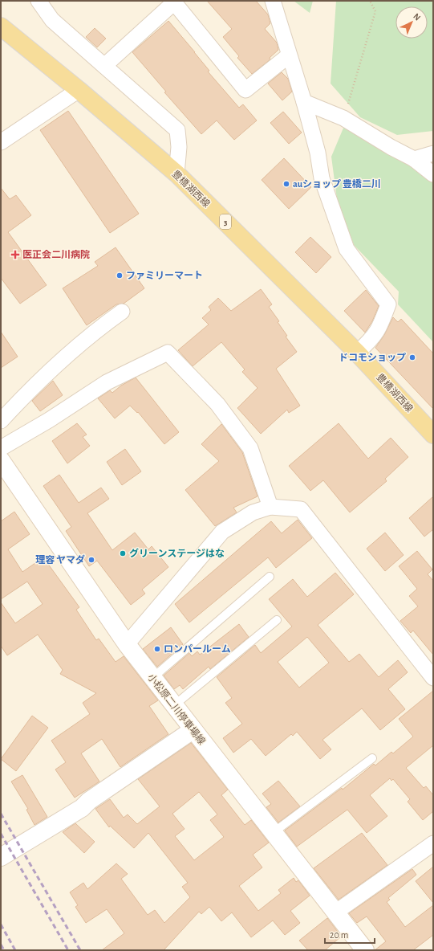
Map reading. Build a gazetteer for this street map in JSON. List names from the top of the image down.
{
  "streets": {
    "main road": ["豊橋湖西線", "3", "小松原二川停車場線"]
  },
  "places": {
    "other": [
      "auショップ 豊橋二川",
      "ファミリーマート",
      "ドコモショップ",
      "グリーンステージはな",
      "理容 ヤマダ",
      "ロンパールーム"
    ],
    "health": ["医正会二川病院"]
  },
  "scale_bar": "20 m",
  "north": "top right"
}
